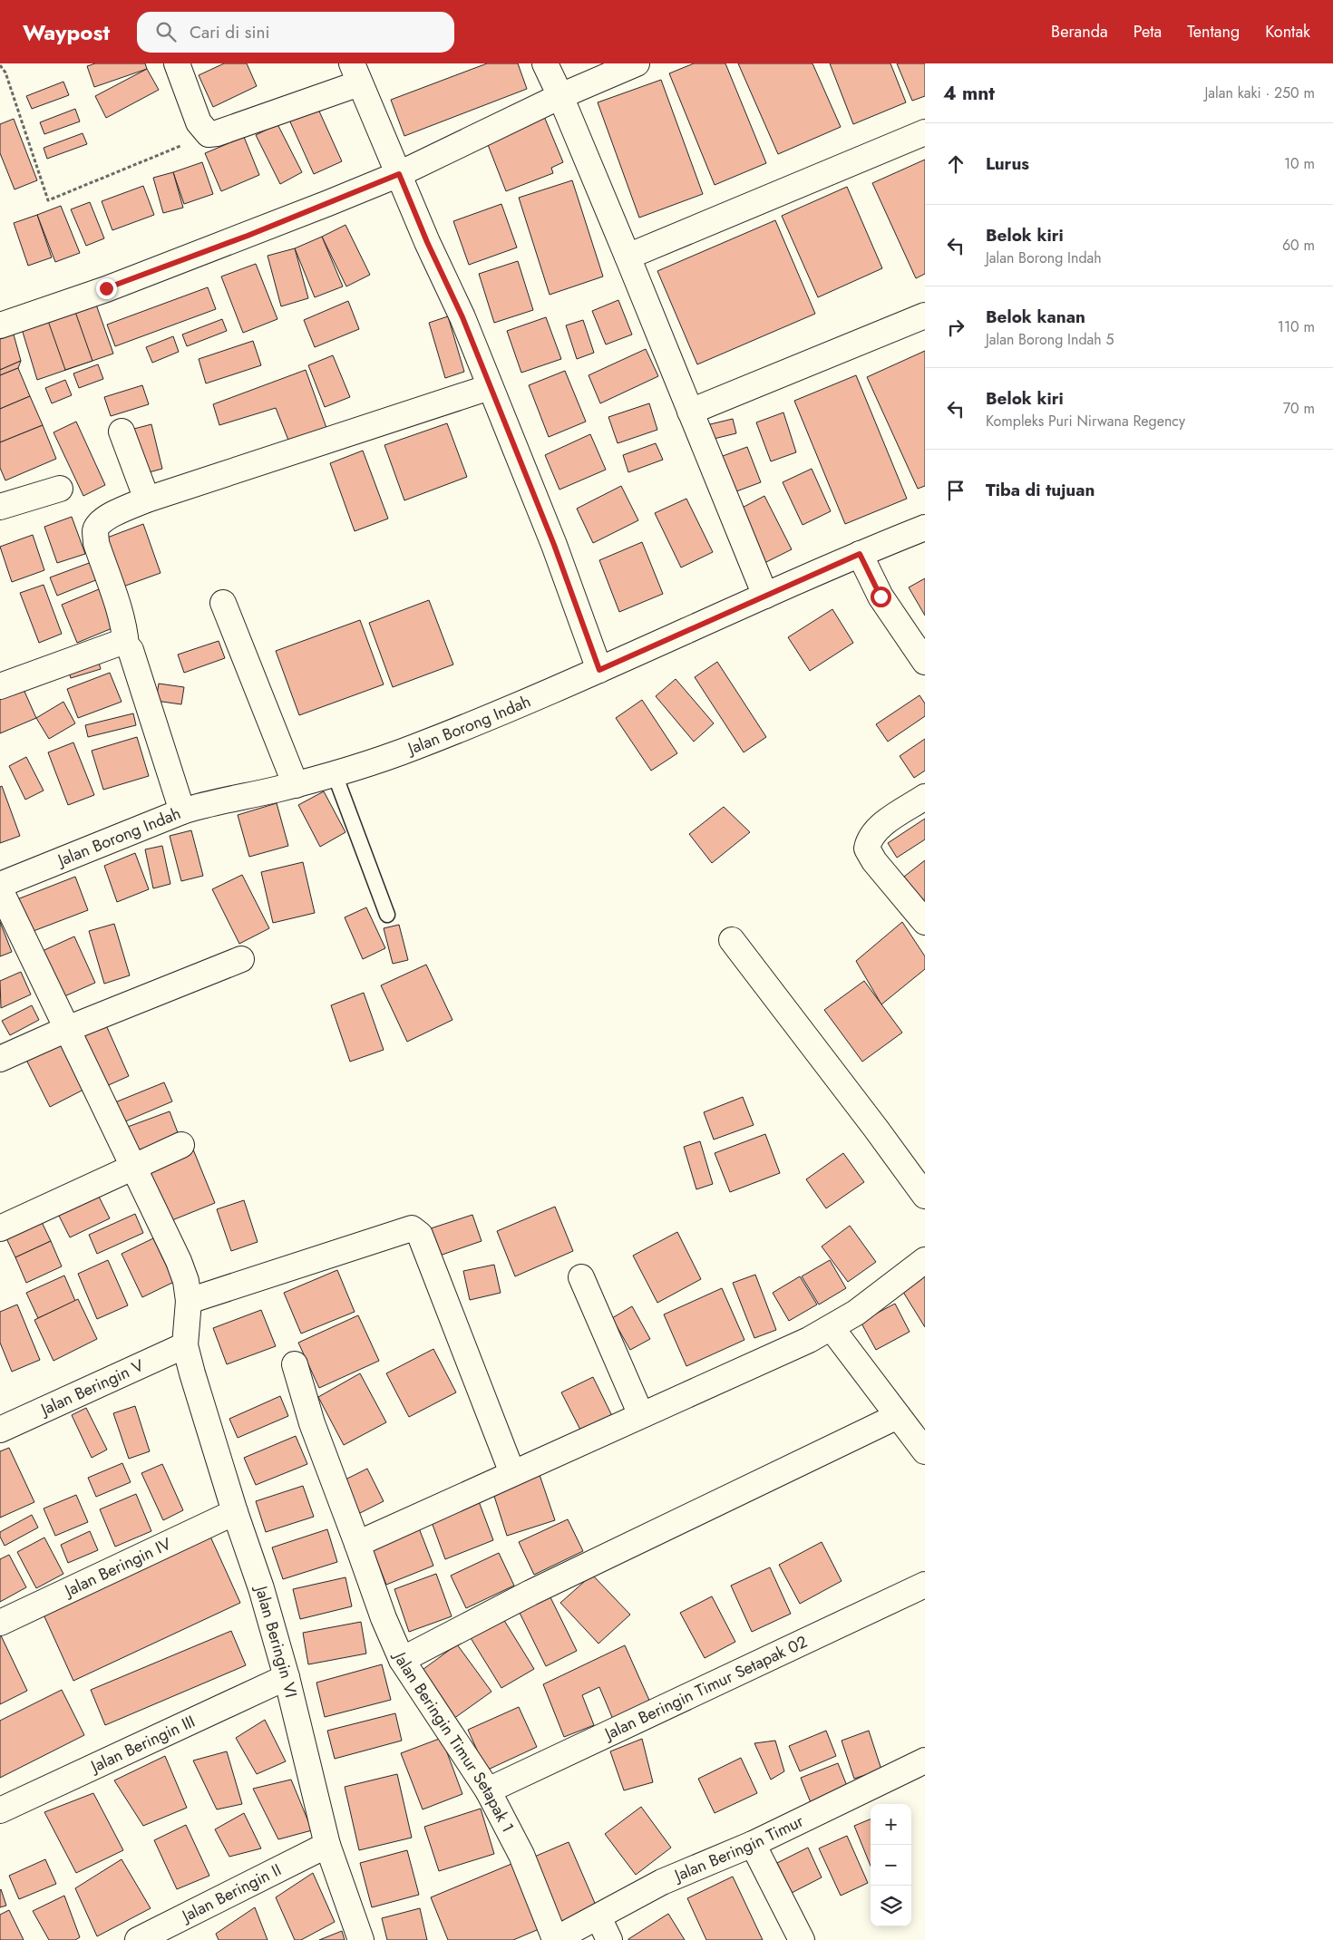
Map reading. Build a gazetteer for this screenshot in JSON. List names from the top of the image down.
{
  "streets": {
    "street": [
      "Jalan Borong Indah",
      "Jalan Beringin V",
      "Jalan Beringin IV",
      "Jalan Beringin VI",
      "Jalan Beringin Timur Setapak 02",
      "Jalan Beringin Timur Setapak 1",
      "Jalan Beringin III",
      "Jalan Beringin Timur",
      "Jalan Beringin II"
    ]
  },
  "crossings": [
    ["Jalan Beringin V", "Jalan Beringin VI"],
    ["Jalan Beringin IV", "Jalan Beringin VI"],
    ["Jalan Beringin VI", "Jalan Beringin III"],
    ["Jalan Beringin VI", "Jalan Beringin II"],
    ["Jalan Beringin Timur Setapak 02", "Jalan Beringin Timur Setapak 1"],
    ["Jalan Beringin Timur Setapak 1", "Jalan Beringin Timur"]
  ],
  "page": {
    "header": "Waypost",
    "search": "Cari di sini",
    "nav": [
      "Beranda",
      "Peta",
      "Tentang",
      "Kontak"
    ],
    "heading": ["4 mnt", "Jalan kaki · 250 m"],
    "list": [
      ["Lurus", "10 m"],
      ["Belok kiri", "Jalan Borong Indah", "60 m"],
      ["Belok kanan", "Jalan Borong Indah 5", "110 m"],
      ["Belok kiri", "Kompleks Puri Nirwana Regency", "70 m"],
      "Tiba di tujuan"
    ],
    "map_buttons": ["+", "−"]
  }
}
